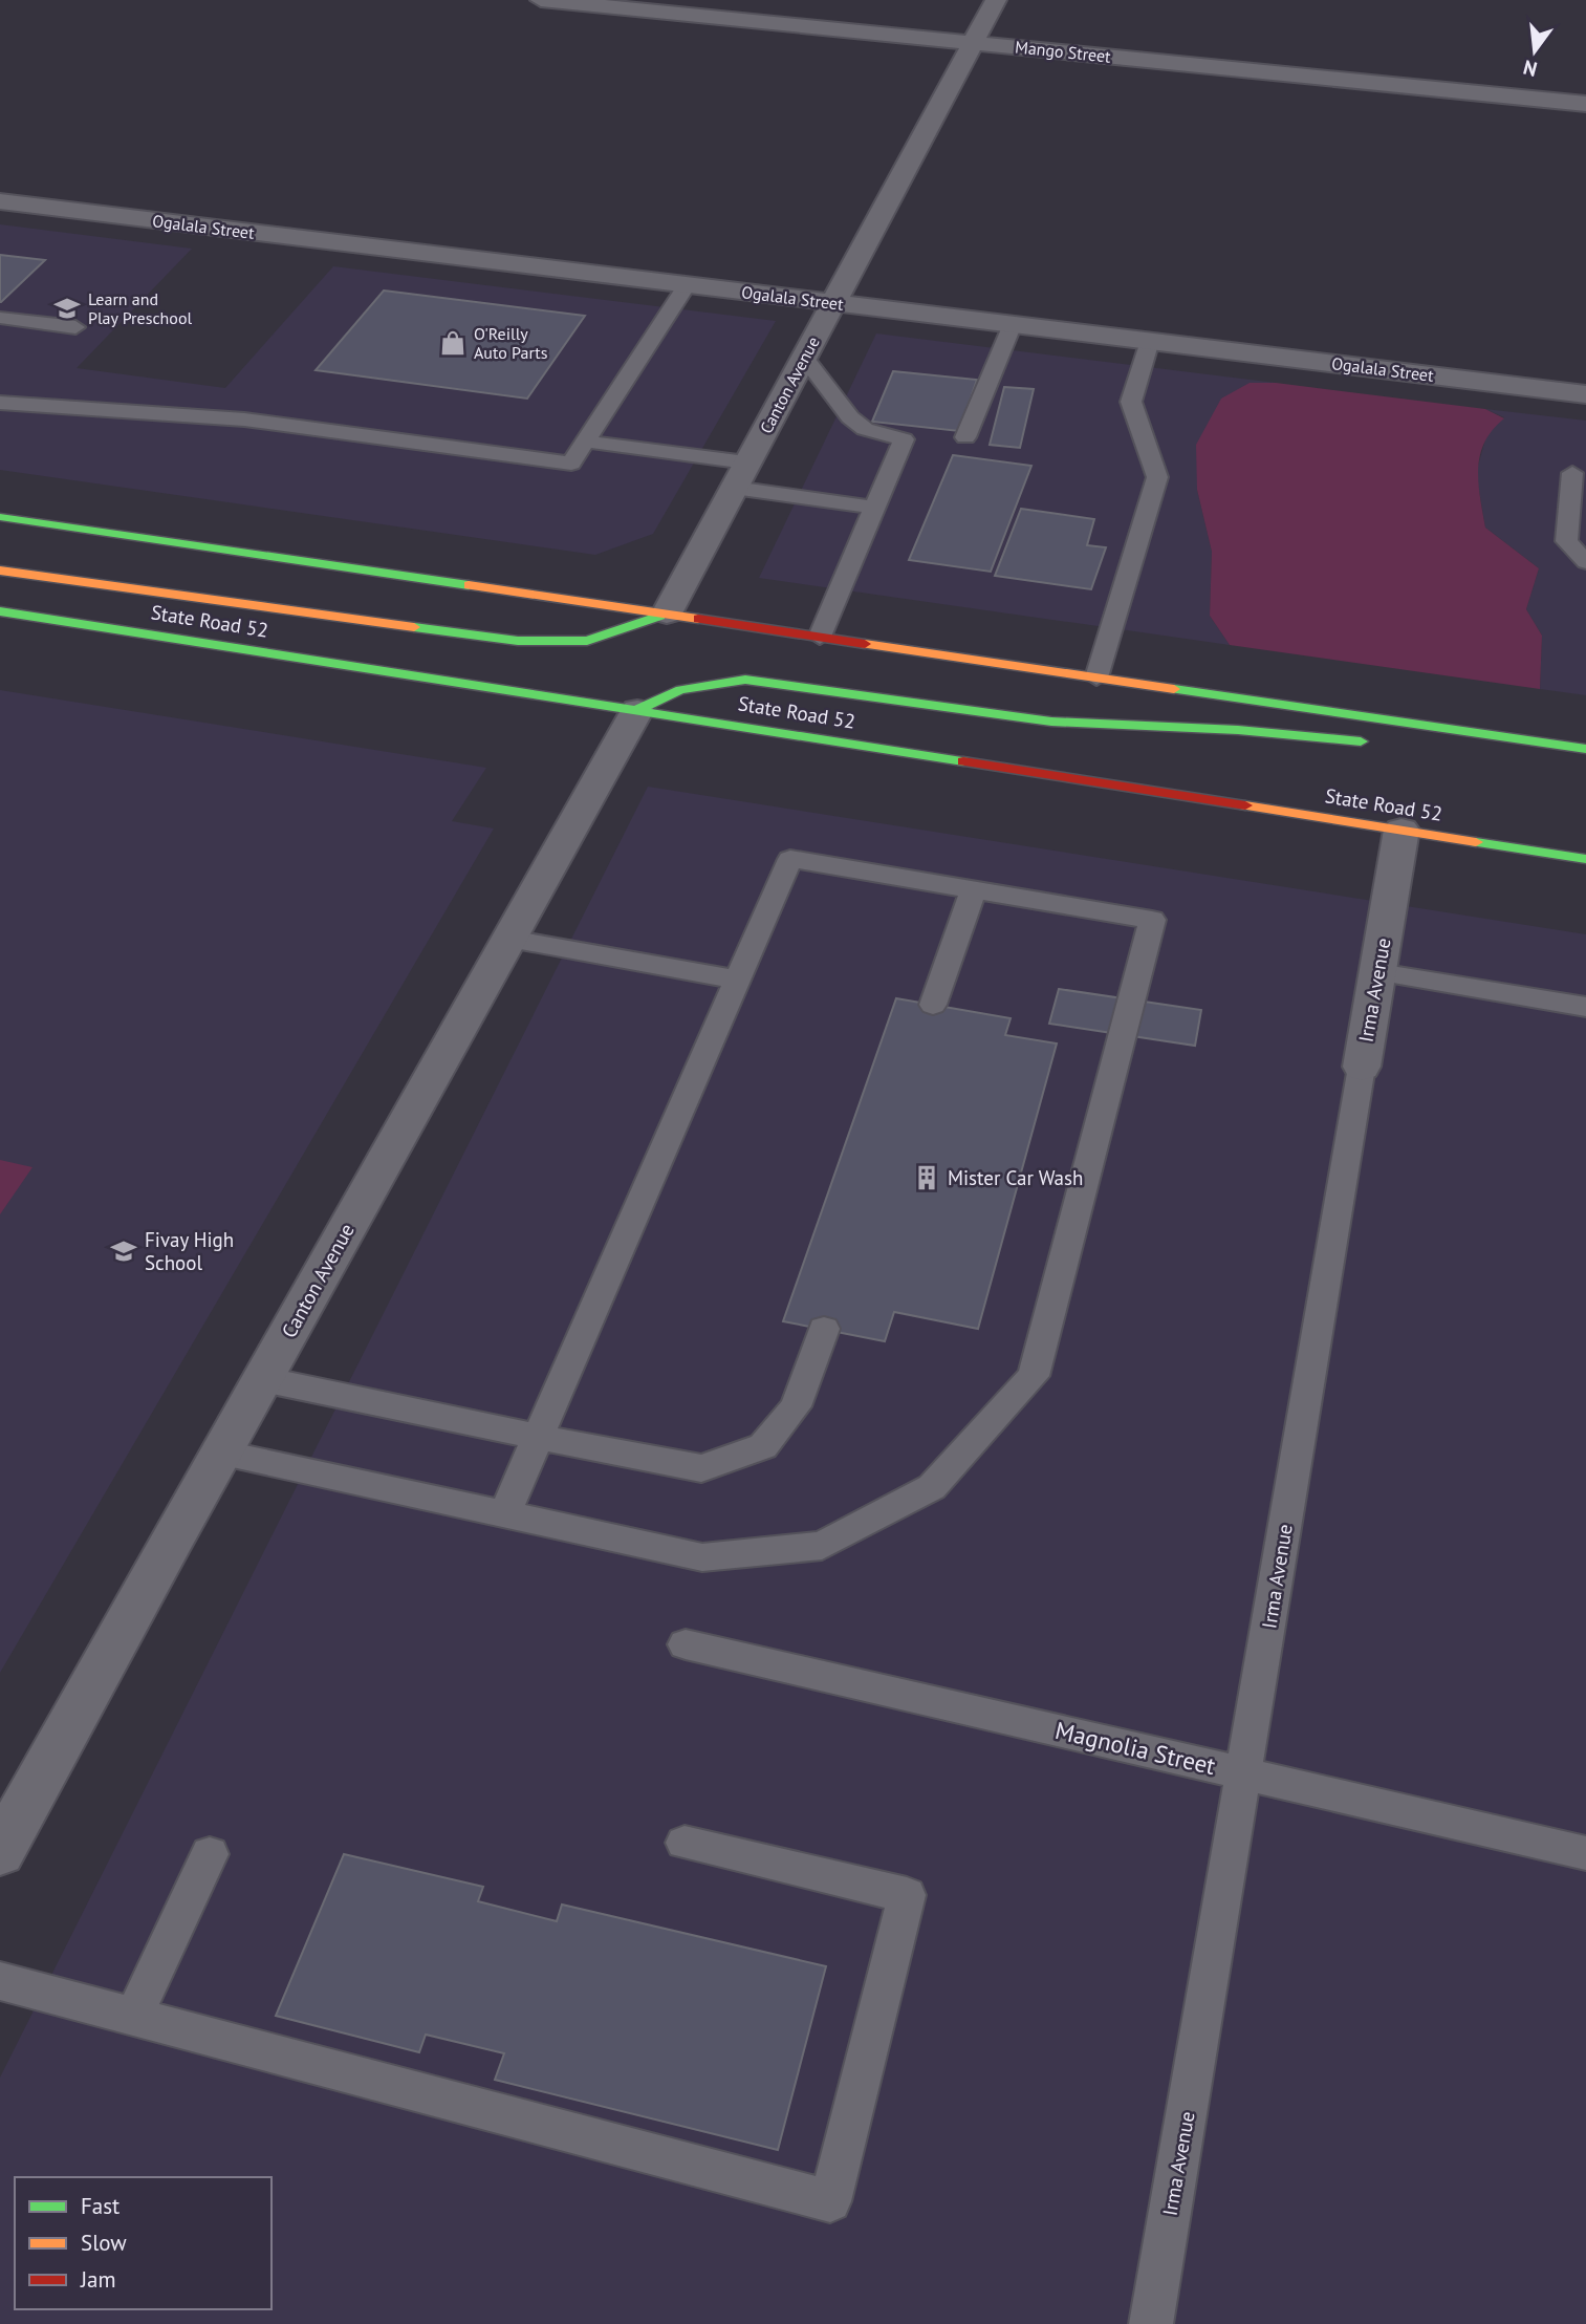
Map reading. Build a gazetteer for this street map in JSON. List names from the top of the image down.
{
  "streets": {
    "main road": ["State Road 52"],
    "street": [
      "Mango Street",
      "Ogalala Street",
      "Canton Avenue",
      "Irma Avenue"
    ],
    "lane": ["Magnolia Street"]
  },
  "crossings": [
    ["Mango Street", "Canton Avenue"],
    ["Ogalala Street", "Canton Avenue"],
    ["Canton Avenue", "State Road 52"],
    ["State Road 52", "Irma Avenue"],
    ["Irma Avenue", "Magnolia Street"]
  ],
  "places": {
    "school or university": ["Learn and Play Preschool", "Fivay High School"],
    "shop": ["O'Reilly Auto Parts"],
    "building": ["Mister Car Wash"]
  },
  "legend": ["Fast", "Slow", "Jam"],
  "north": "bottom"
}
